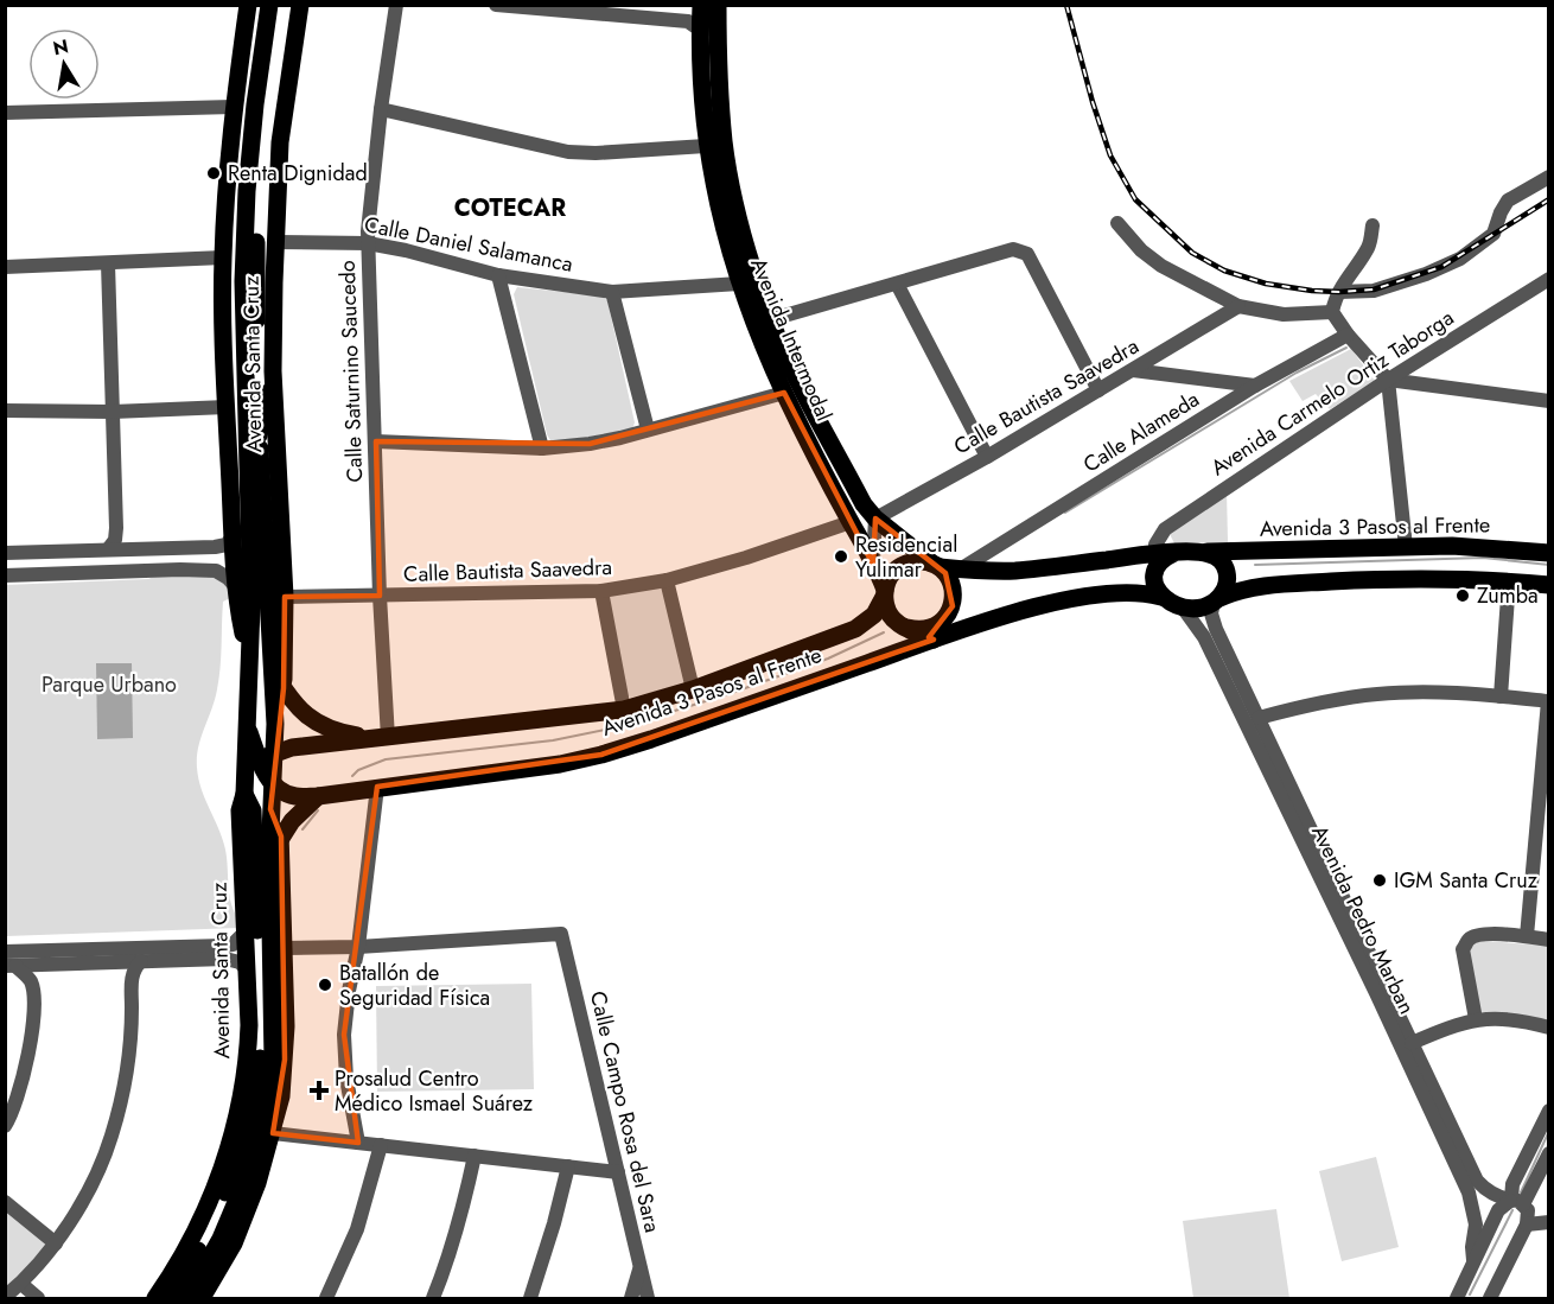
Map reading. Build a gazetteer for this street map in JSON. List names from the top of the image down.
{
  "streets": {
    "main road": ["Avenida Intermodal", "Avenida Santa Cruz", "Avenida 3 Pasos al Frente"],
    "street": [
      "Calle Daniel Salamanca",
      "Calle Saturnino Saucedo",
      "Avenida Carmelo Ortiz Taborga",
      "Calle Bautista Saavedra",
      "Calle Alameda",
      "Avenida Pedro Marban",
      "Calle Campo Rosa del Sara"
    ]
  },
  "crossings": [
    ["Calle Daniel Salamanca", "Avenida Intermodal"],
    ["Calle Daniel Salamanca", "Avenida Santa Cruz"],
    ["Calle Daniel Salamanca", "Calle Saturnino Saucedo"],
    ["Avenida Intermodal", "Calle Bautista Saavedra"],
    ["Avenida Intermodal", "Avenida 3 Pasos al Frente"],
    ["Avenida Santa Cruz", "Calle Bautista Saavedra"],
    ["Avenida Santa Cruz", "Avenida 3 Pasos al Frente"],
    ["Calle Saturnino Saucedo", "Calle Bautista Saavedra"],
    ["Calle Saturnino Saucedo", "Avenida 3 Pasos al Frente"],
    ["Avenida 3 Pasos al Frente", "Avenida Pedro Marban"]
  ],
  "districts": ["COTECAR"],
  "parks": ["Parque Urbano"],
  "places": {
    "other": [
      "Renta Dignidad",
      "Residencial Yulimar",
      "Zumba",
      "IGM Santa Cruz",
      "Batallón de Seguridad Física"
    ],
    "health": ["Prosalud Centro Médico Ismael Suárez"]
  },
  "north": "top"
}
